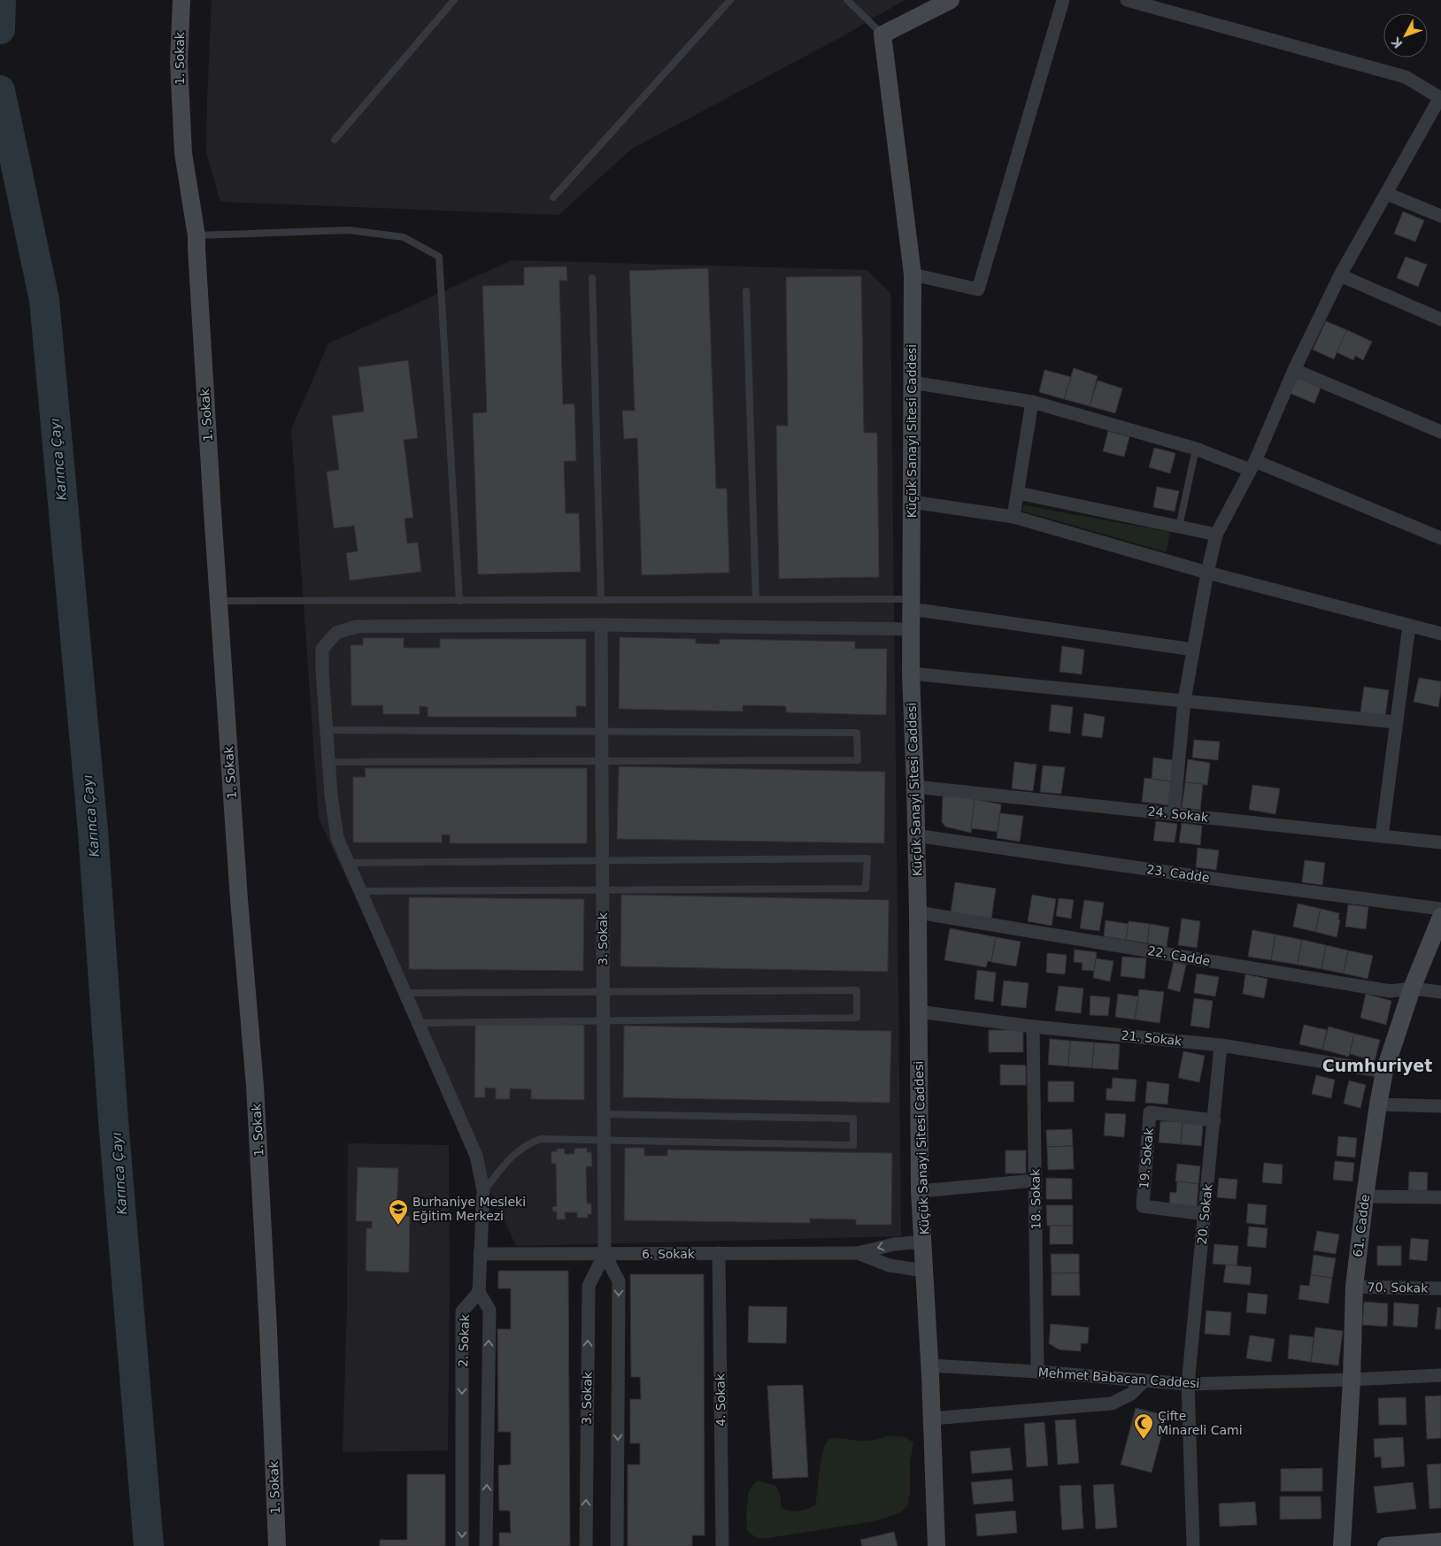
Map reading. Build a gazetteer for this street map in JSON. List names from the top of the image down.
{
  "streets": {
    "street": [
      "1. Sokak",
      "Küçük Sanayi Sitesi Caddesi",
      "24. Sokak",
      "23. Cadde",
      "3. Sokak",
      "22. Cadde",
      "21. Sokak",
      "19. Sokak",
      "18. Sokak",
      "20. Sokak",
      "61. Cadde",
      "6. Sokak",
      "70. Sokak",
      "2. Sokak",
      "Mehmet Babacan Caddesi",
      "4. Sokak"
    ]
  },
  "crossings": [
    ["Küçük Sanayi Sitesi Caddesi", "24. Sokak"],
    ["Küçük Sanayi Sitesi Caddesi", "23. Cadde"],
    ["Küçük Sanayi Sitesi Caddesi", "22. Cadde"],
    ["Küçük Sanayi Sitesi Caddesi", "21. Sokak"],
    ["Küçük Sanayi Sitesi Caddesi", "Mehmet Babacan Caddesi"],
    ["3. Sokak", "6. Sokak"],
    ["22. Cadde", "61. Cadde"],
    ["21. Sokak", "18. Sokak"],
    ["21. Sokak", "20. Sokak"],
    ["21. Sokak", "61. Cadde"],
    ["19. Sokak", "20. Sokak"],
    ["18. Sokak", "Mehmet Babacan Caddesi"],
    ["20. Sokak", "Mehmet Babacan Caddesi"],
    ["61. Cadde", "70. Sokak"],
    ["61. Cadde", "Mehmet Babacan Caddesi"],
    ["6. Sokak", "4. Sokak"]
  ],
  "districts": ["Cumhuriyet"],
  "water": ["Karınca Çayı"],
  "places": {
    "school or university": ["Burhaniye Mesleki Eğitim Merkezi"],
    "mosque": ["Çifte Minareli Cami"]
  },
  "north": "bottom left"
}
